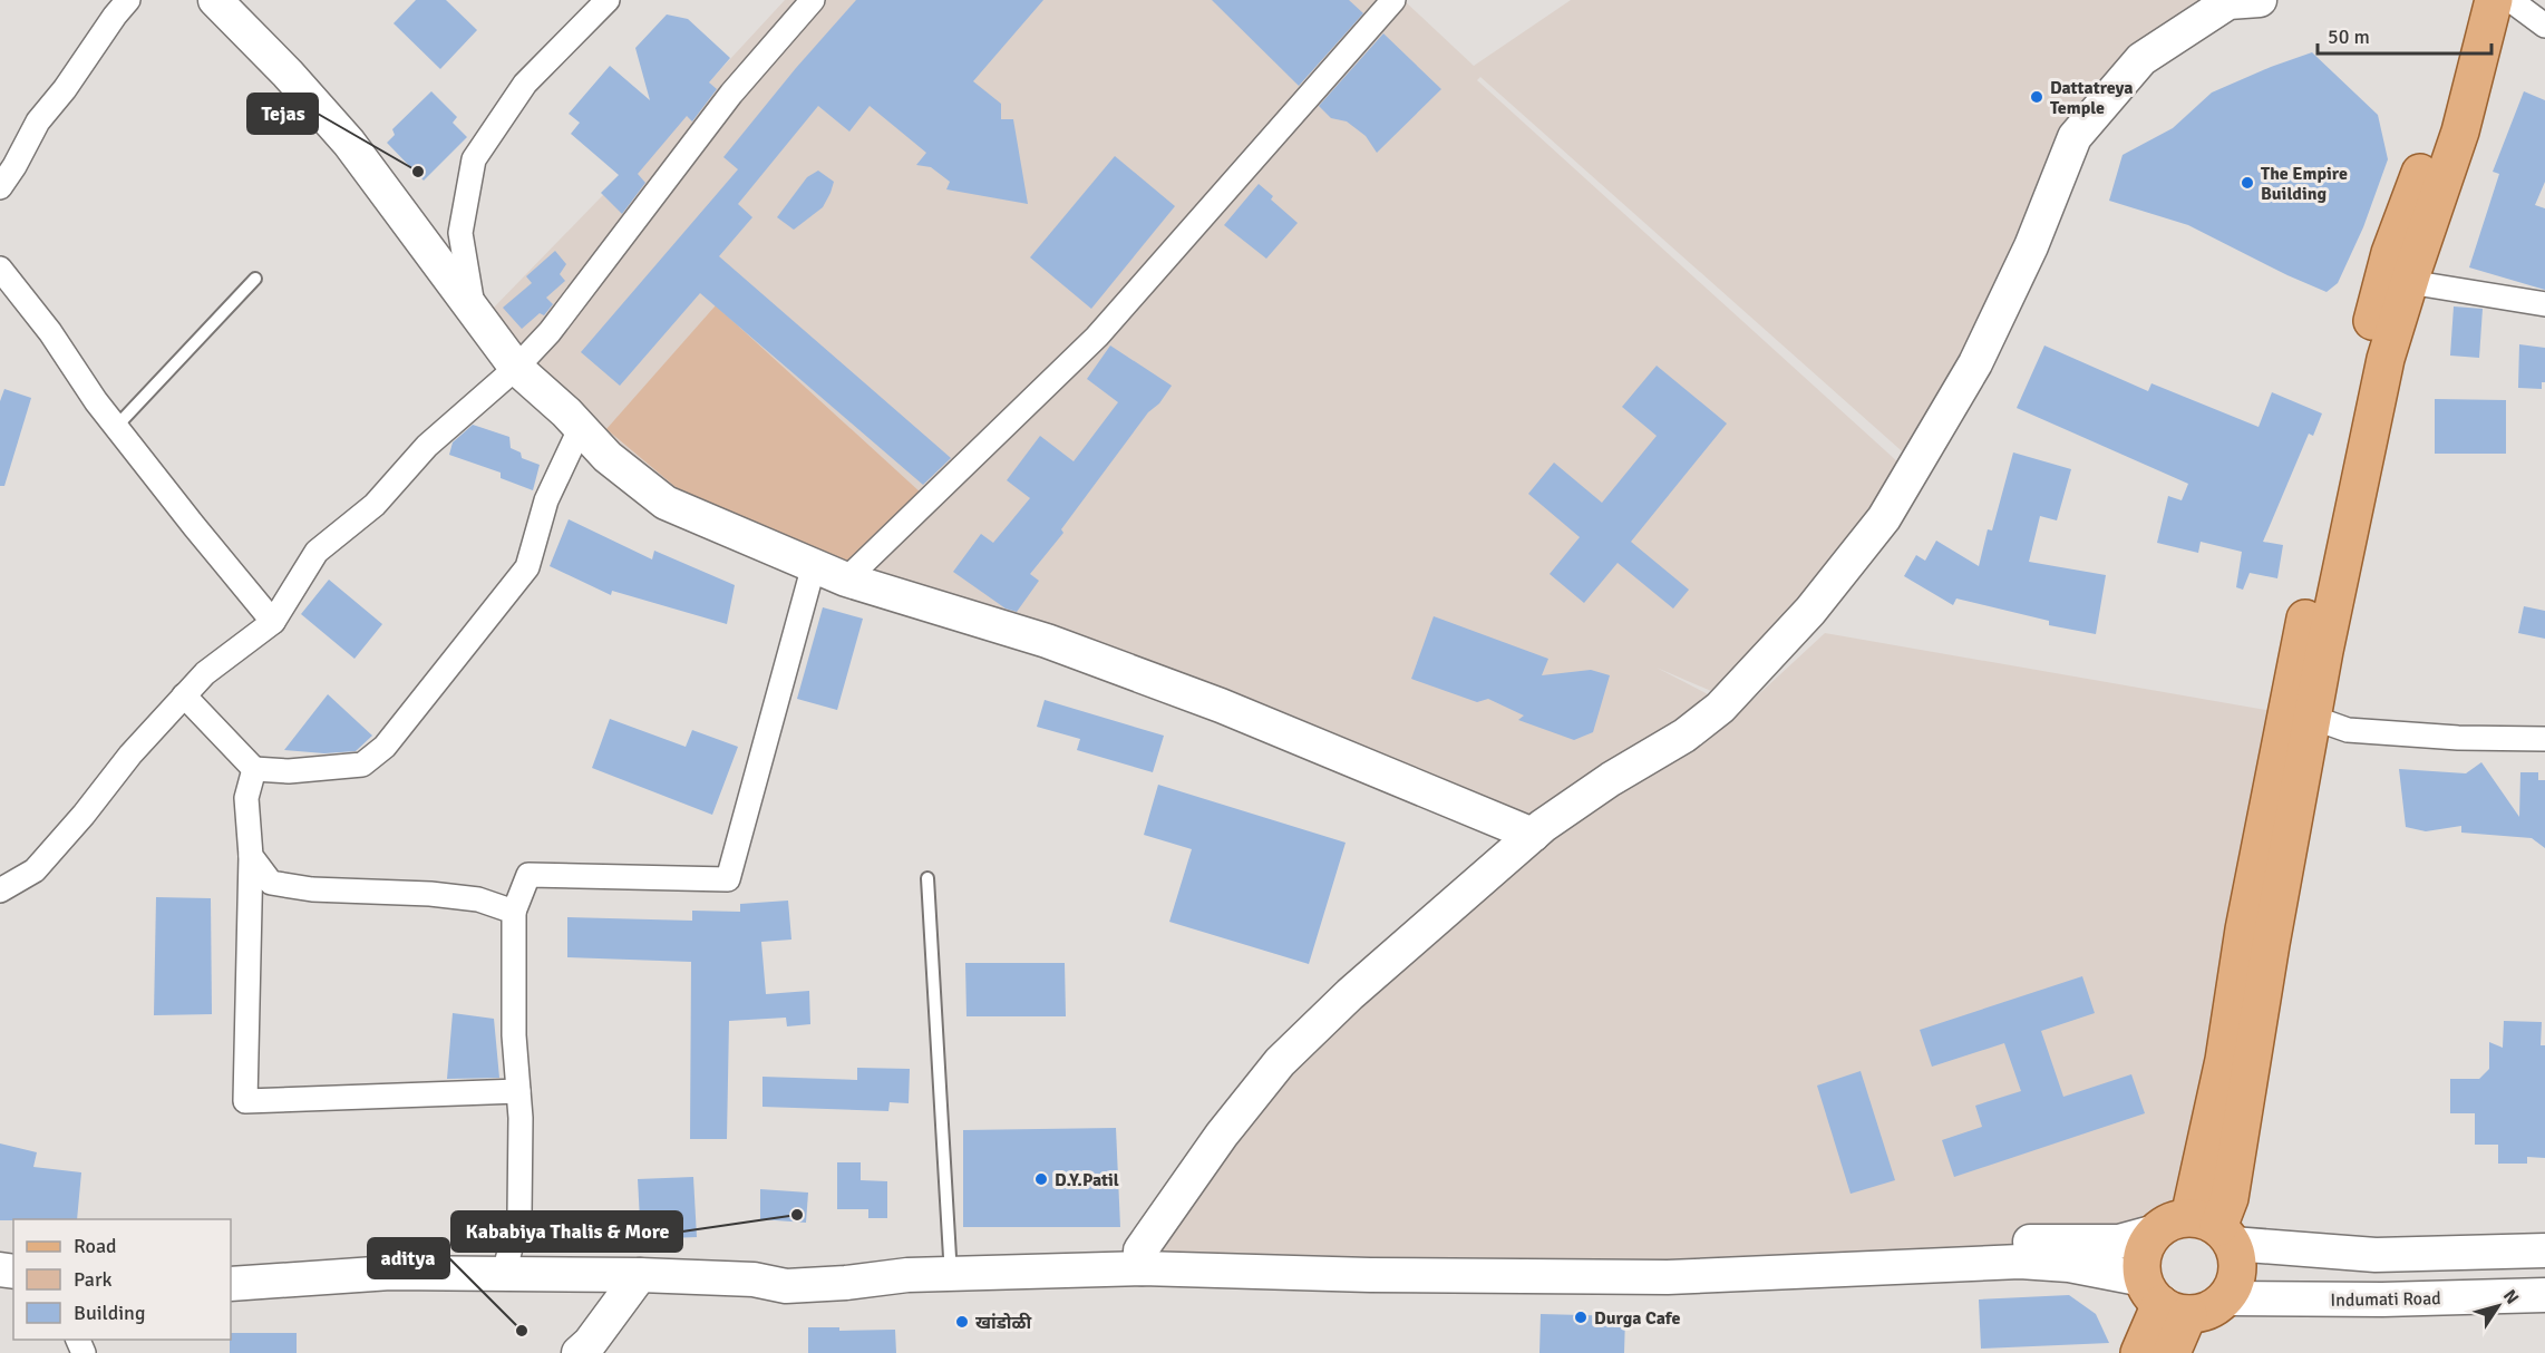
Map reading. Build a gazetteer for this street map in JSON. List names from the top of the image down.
{
  "streets": {
    "main road": ["Indumati Road"]
  },
  "places": [
    "Dattatreya Temple",
    "Tejas",
    "The Empire Building",
    "D.Y.Patil",
    "Kababiya Thalis & More",
    "Durga Cafe",
    "खांडोळी",
    "aditya"
  ],
  "legend": ["Road", "Park", "Building"],
  "scale_bar": "50 m",
  "north": "top right"
}
